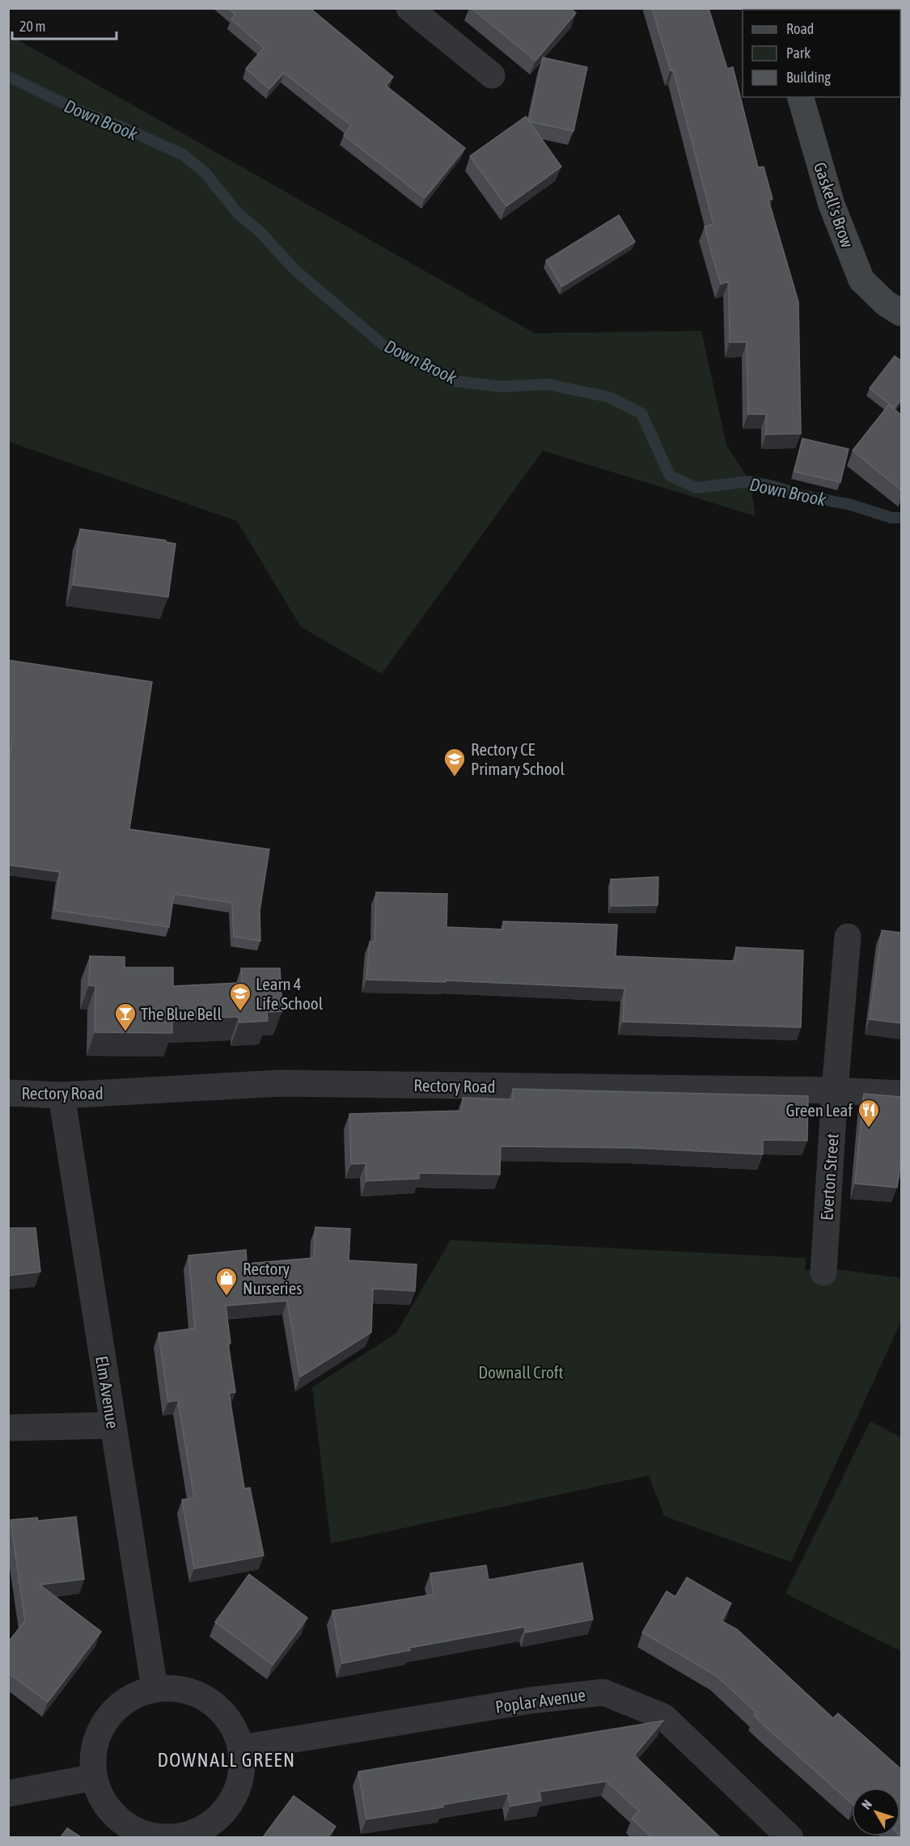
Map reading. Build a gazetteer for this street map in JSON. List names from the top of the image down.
{
  "streets": {
    "main road": ["Gaskell's Brow"],
    "street": [
      "Rectory Road",
      "Everton Street",
      "Elm Avenue",
      "Poplar Avenue"
    ]
  },
  "crossings": [
    ["Rectory Road", "Everton Street"],
    ["Rectory Road", "Elm Avenue"],
    ["Elm Avenue", "Poplar Avenue"]
  ],
  "districts": ["DOWNALL GREEN"],
  "water": ["Down Brook"],
  "parks": ["Downall Croft"],
  "places": {
    "school or university": ["Rectory CE Primary School", "Learn 4 Life School"],
    "bar": ["The Blue Bell"],
    "restaurant": ["Green Leaf"],
    "shop": ["Rectory Nurseries"]
  },
  "legend": ["Road", "Park", "Building"],
  "scale_bar": "20 m",
  "north": "top left"
}
